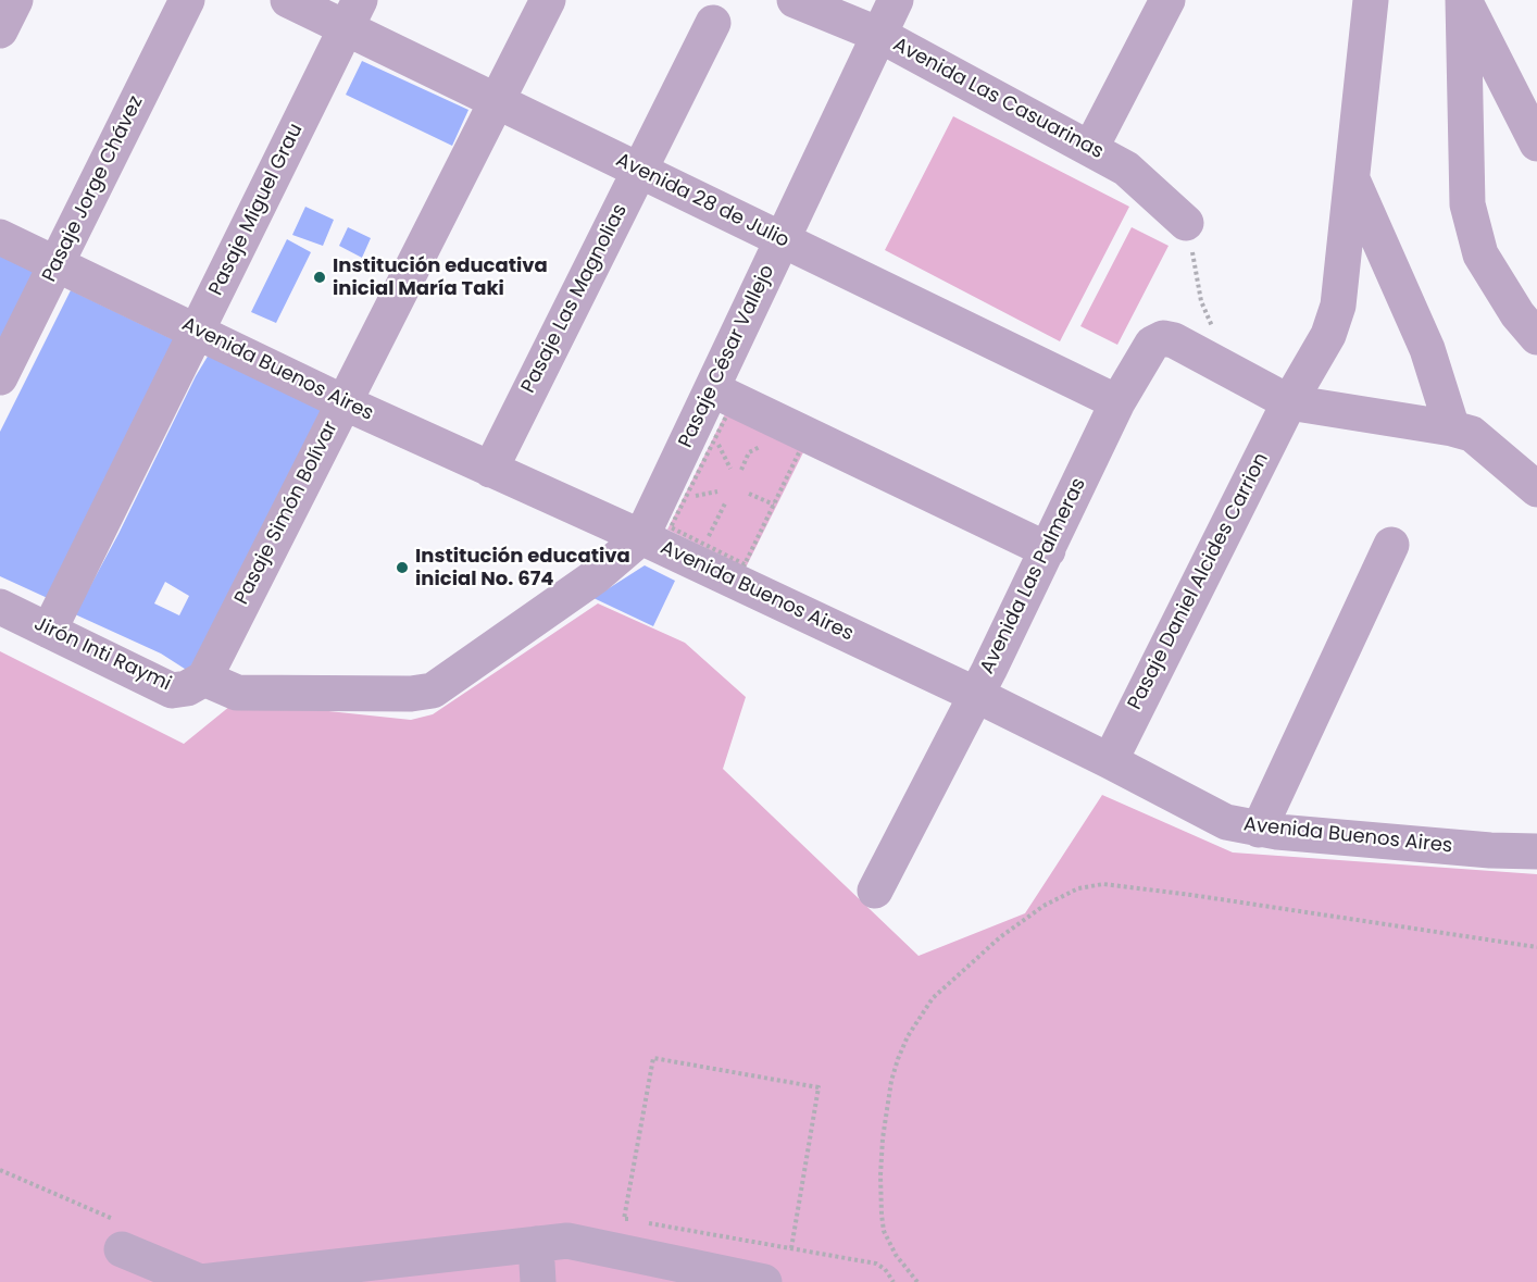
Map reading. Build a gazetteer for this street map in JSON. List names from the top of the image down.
{
  "streets": {
    "street": [
      "Avenida Las Casuarinas",
      "Pasaje Jorge Chávez",
      "Avenida 28 de Julio",
      "Pasaje Miguel Grau",
      "Pasaje Las Magnolias",
      "Pasaje César Vallejo",
      "Avenida Buenos Aires",
      "Pasaje Simón Bolívar",
      "Avenida Las Palmeras",
      "Pasaje Daniel Alcides Carrion",
      "Jirón Inti Raymi"
    ]
  },
  "crossings": [
    ["Avenida Las Casuarinas", "Pasaje César Vallejo"],
    ["Pasaje Jorge Chávez", "Avenida Buenos Aires"],
    ["Avenida 28 de Julio", "Pasaje Miguel Grau"],
    ["Avenida 28 de Julio", "Pasaje Las Magnolias"],
    ["Avenida 28 de Julio", "Pasaje César Vallejo"],
    ["Avenida 28 de Julio", "Pasaje Simón Bolívar"],
    ["Avenida 28 de Julio", "Avenida Las Palmeras"],
    ["Pasaje Miguel Grau", "Avenida Buenos Aires"],
    ["Pasaje Miguel Grau", "Jirón Inti Raymi"],
    ["Pasaje Las Magnolias", "Avenida Buenos Aires"],
    ["Pasaje César Vallejo", "Avenida Buenos Aires"],
    ["Avenida Buenos Aires", "Pasaje Simón Bolívar"],
    ["Avenida Buenos Aires", "Avenida Las Palmeras"],
    ["Avenida Buenos Aires", "Pasaje Daniel Alcides Carrion"],
    ["Pasaje Simón Bolívar", "Jirón Inti Raymi"]
  ],
  "places": ["Institución educativa inicial María Taki", "Institución educativa inicial No. 674"]
}
